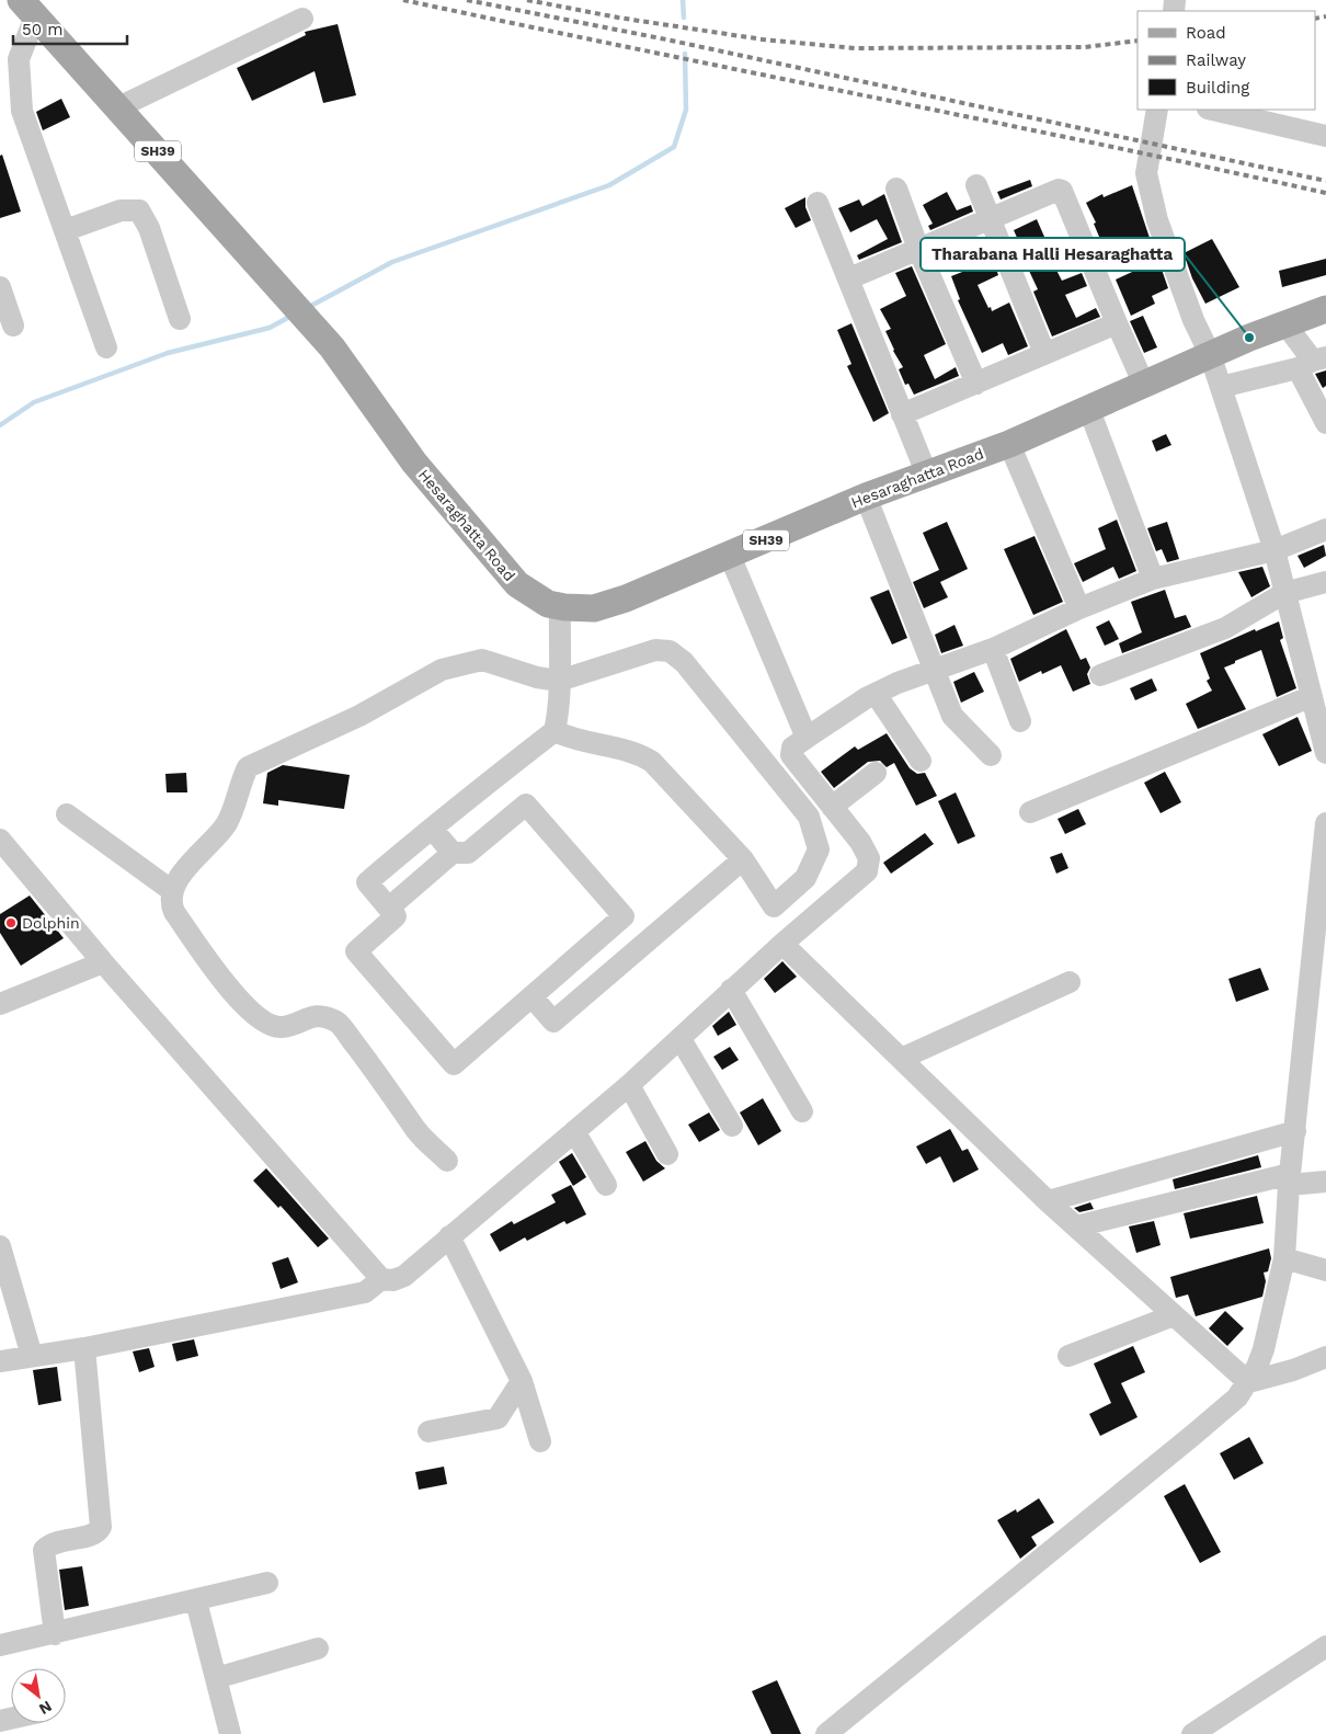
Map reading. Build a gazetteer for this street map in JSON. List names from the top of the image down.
{
  "streets": {
    "main road": ["SH39", "Hesaraghatta Road"]
  },
  "places": ["Tharabana Halli Hesaraghatta", "Dolphin"],
  "legend": ["Road", "Railway", "Building"],
  "scale_bar": "50 m",
  "north": "bottom right"
}
